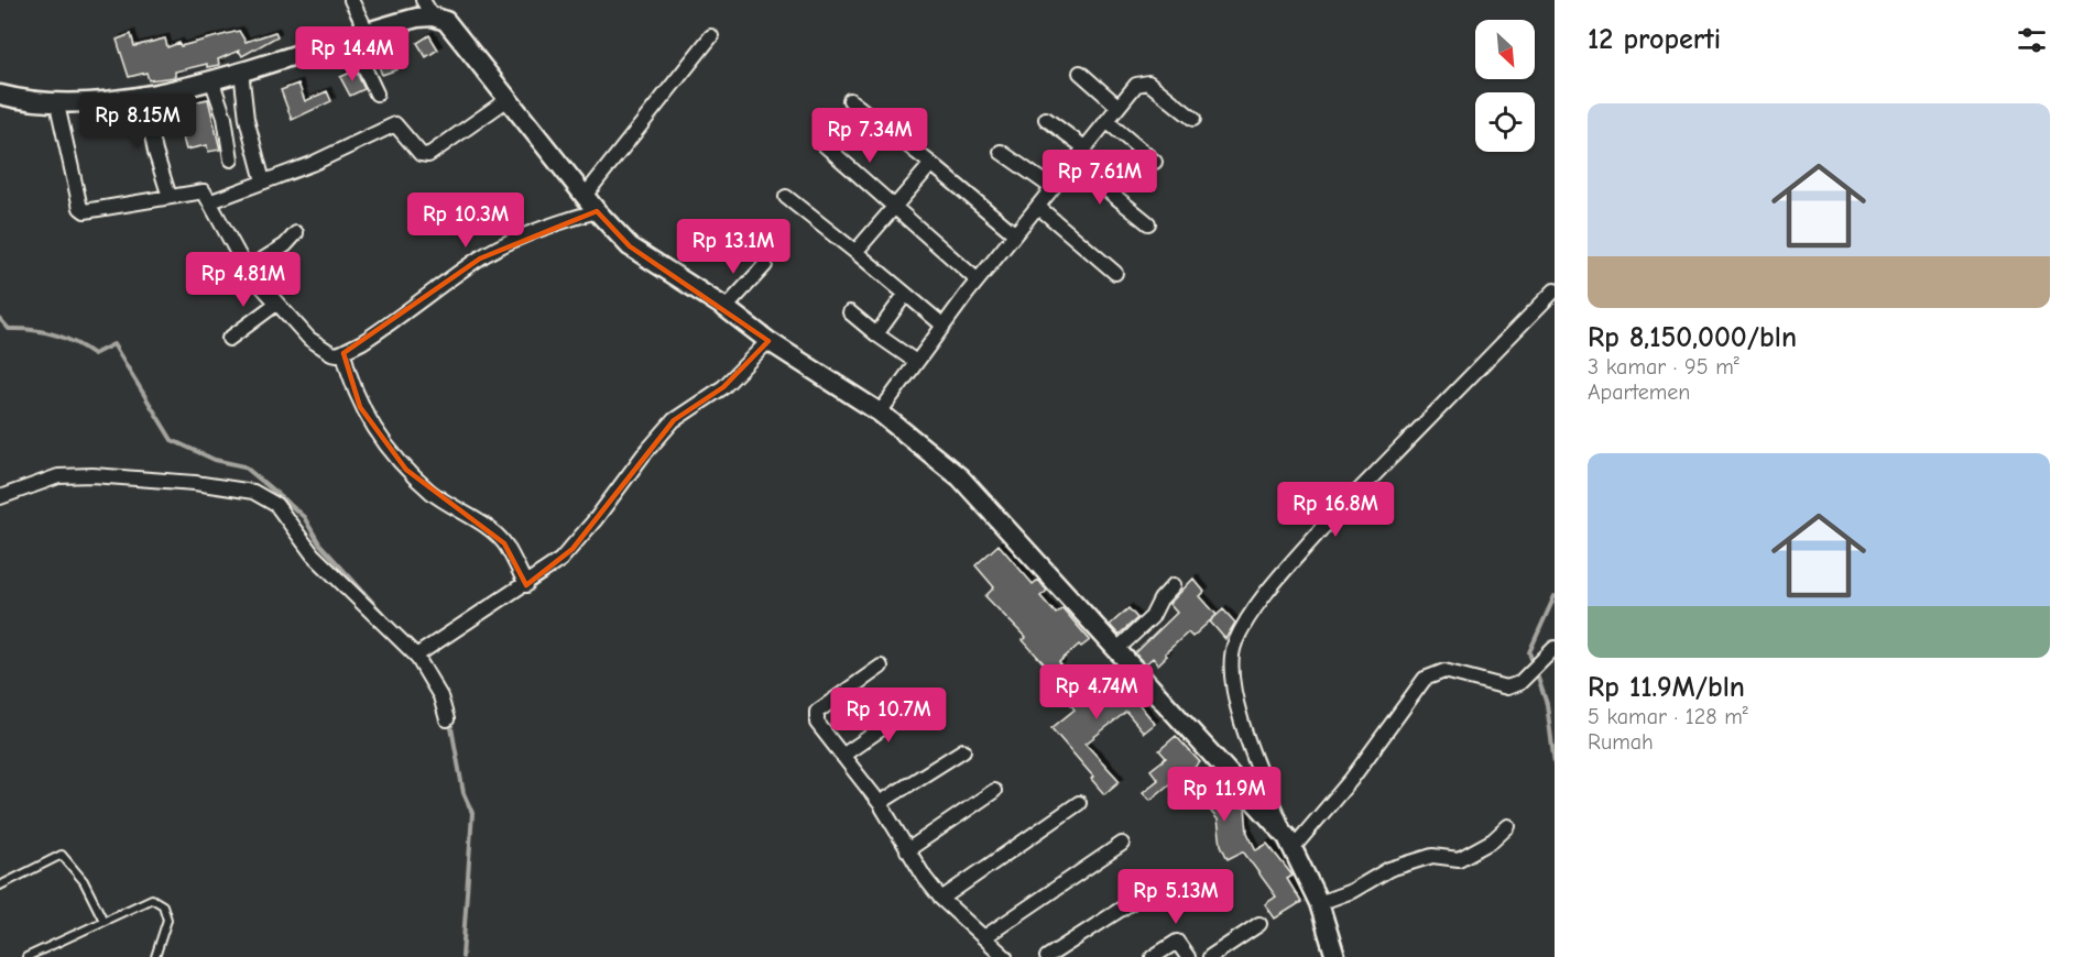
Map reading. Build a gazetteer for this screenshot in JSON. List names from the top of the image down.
{
  "north": "bottom right",
  "page": {
    "heading": "12 properti",
    "price": [
      "Rp 14.4M",
      "Rp 8.15M",
      "Rp 7.34M",
      "Rp 7.61M",
      "Rp 10.3M",
      "Rp 13.1M",
      "Rp 4.81M",
      "Rp 16.8M",
      "Rp 4.74M",
      "Rp 10.7M",
      "Rp 11.9M",
      "Rp 5.13M"
    ],
    "list": [
      {
        "name": "Rp 8,150,000/bln",
        "note": "3 kamar · 95 m² · Apartemen"
      },
      {
        "name": "Rp 11.9M/bln",
        "note": "5 kamar · 128 m² · Rumah"
      }
    ]
  }
}
